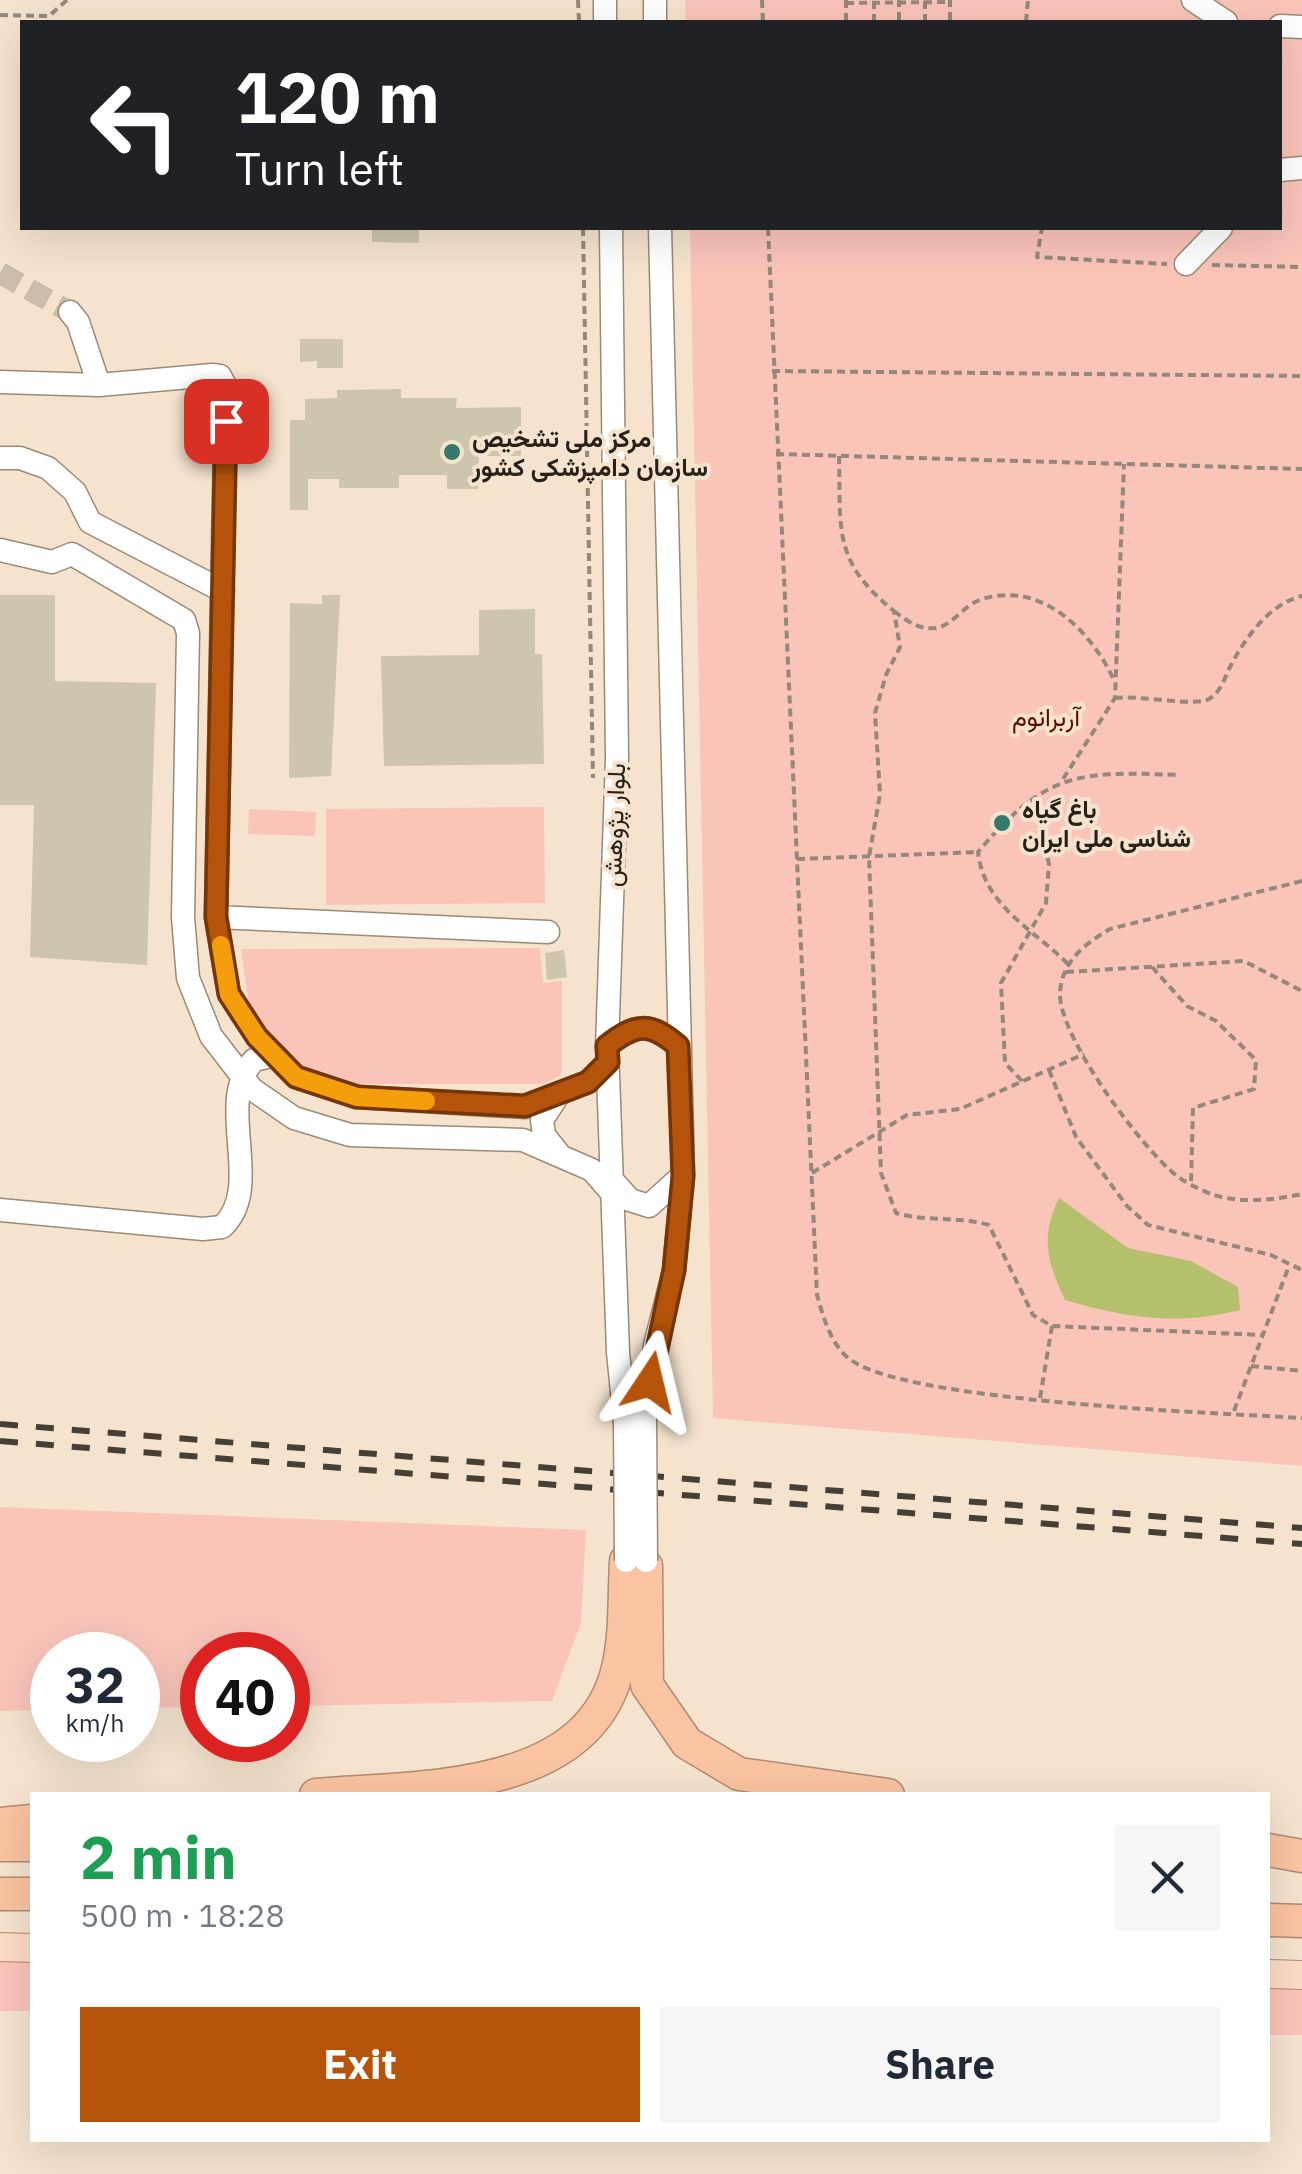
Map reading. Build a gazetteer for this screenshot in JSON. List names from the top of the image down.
{
  "streets": {
    "street": ["بلوار پژوهش"]
  },
  "parks": ["آربرانوم"],
  "places": ["مرکز ملی تشخیص سازمان دامپزشکی کشور", "باغ گیاه‌ شناسی ملی ایران"],
  "page": {
    "turn": ["120 m", "Turn left"],
    "speed": "32 km/h",
    "limit": "40",
    "heading": ["2 min", "500 m · 18:28"],
    "buttons": ["Exit", "Share"]
  }
}
